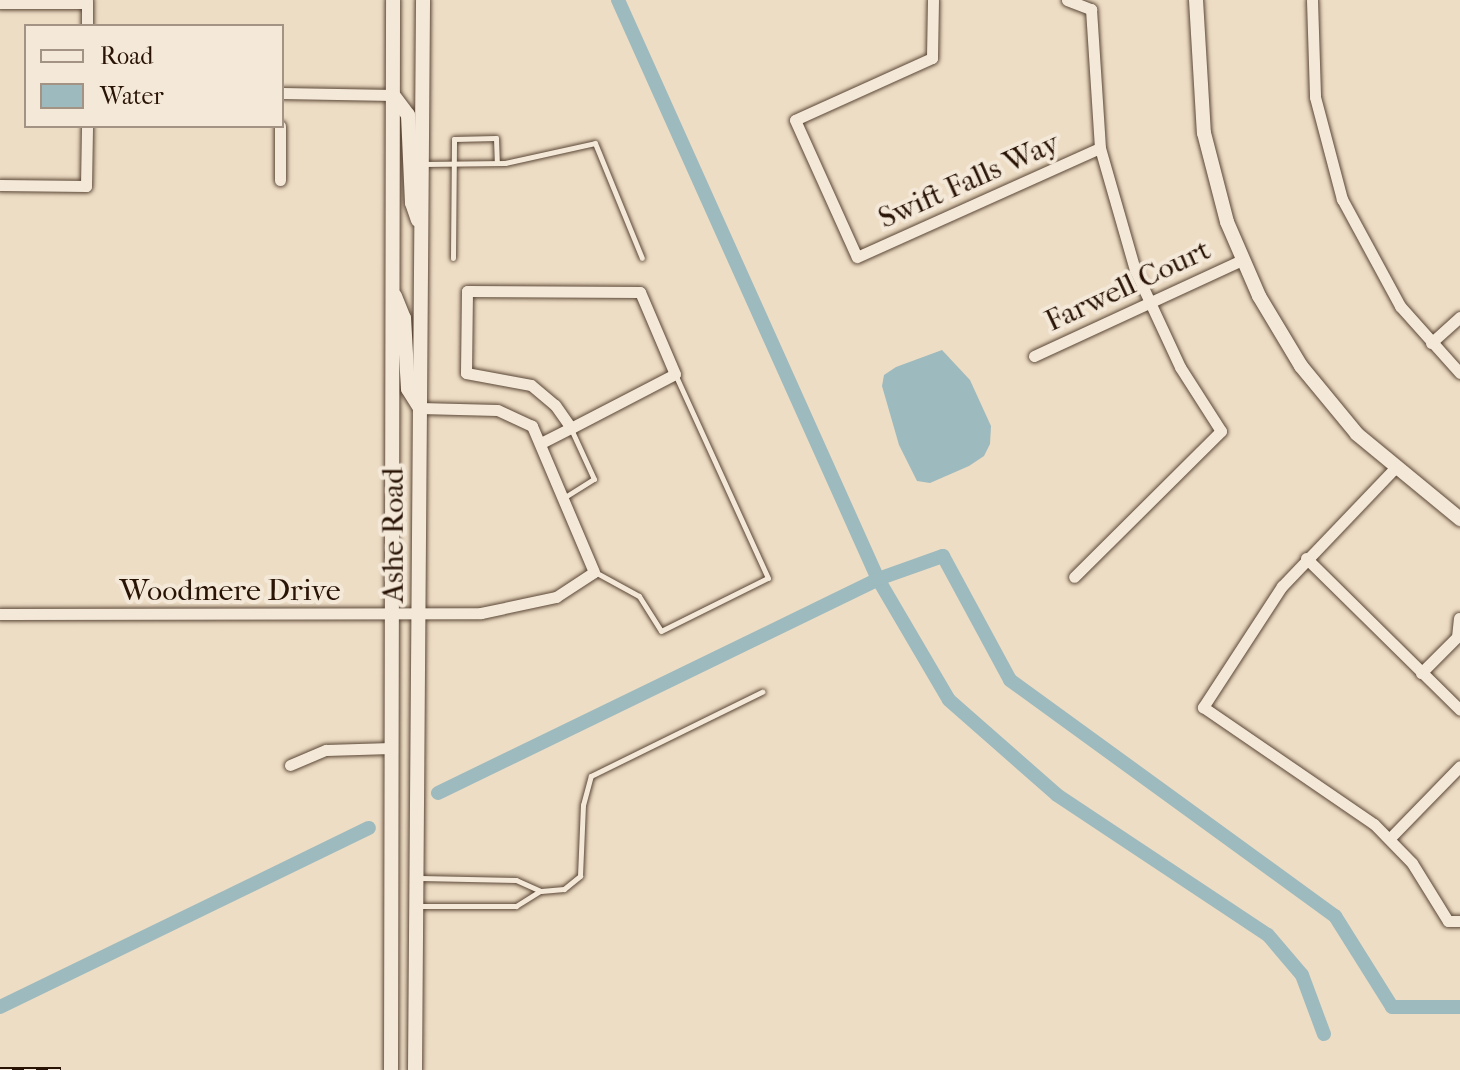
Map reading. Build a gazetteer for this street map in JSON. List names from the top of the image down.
{
  "streets": {
    "street": [
      "Swift Falls Way",
      "Farwell Court",
      "Ashe Road",
      "Woodmere Drive"
    ]
  },
  "crossings": [
    ["Ashe Road", "Woodmere Drive"]
  ],
  "legend": ["Road", "Water"]
}
